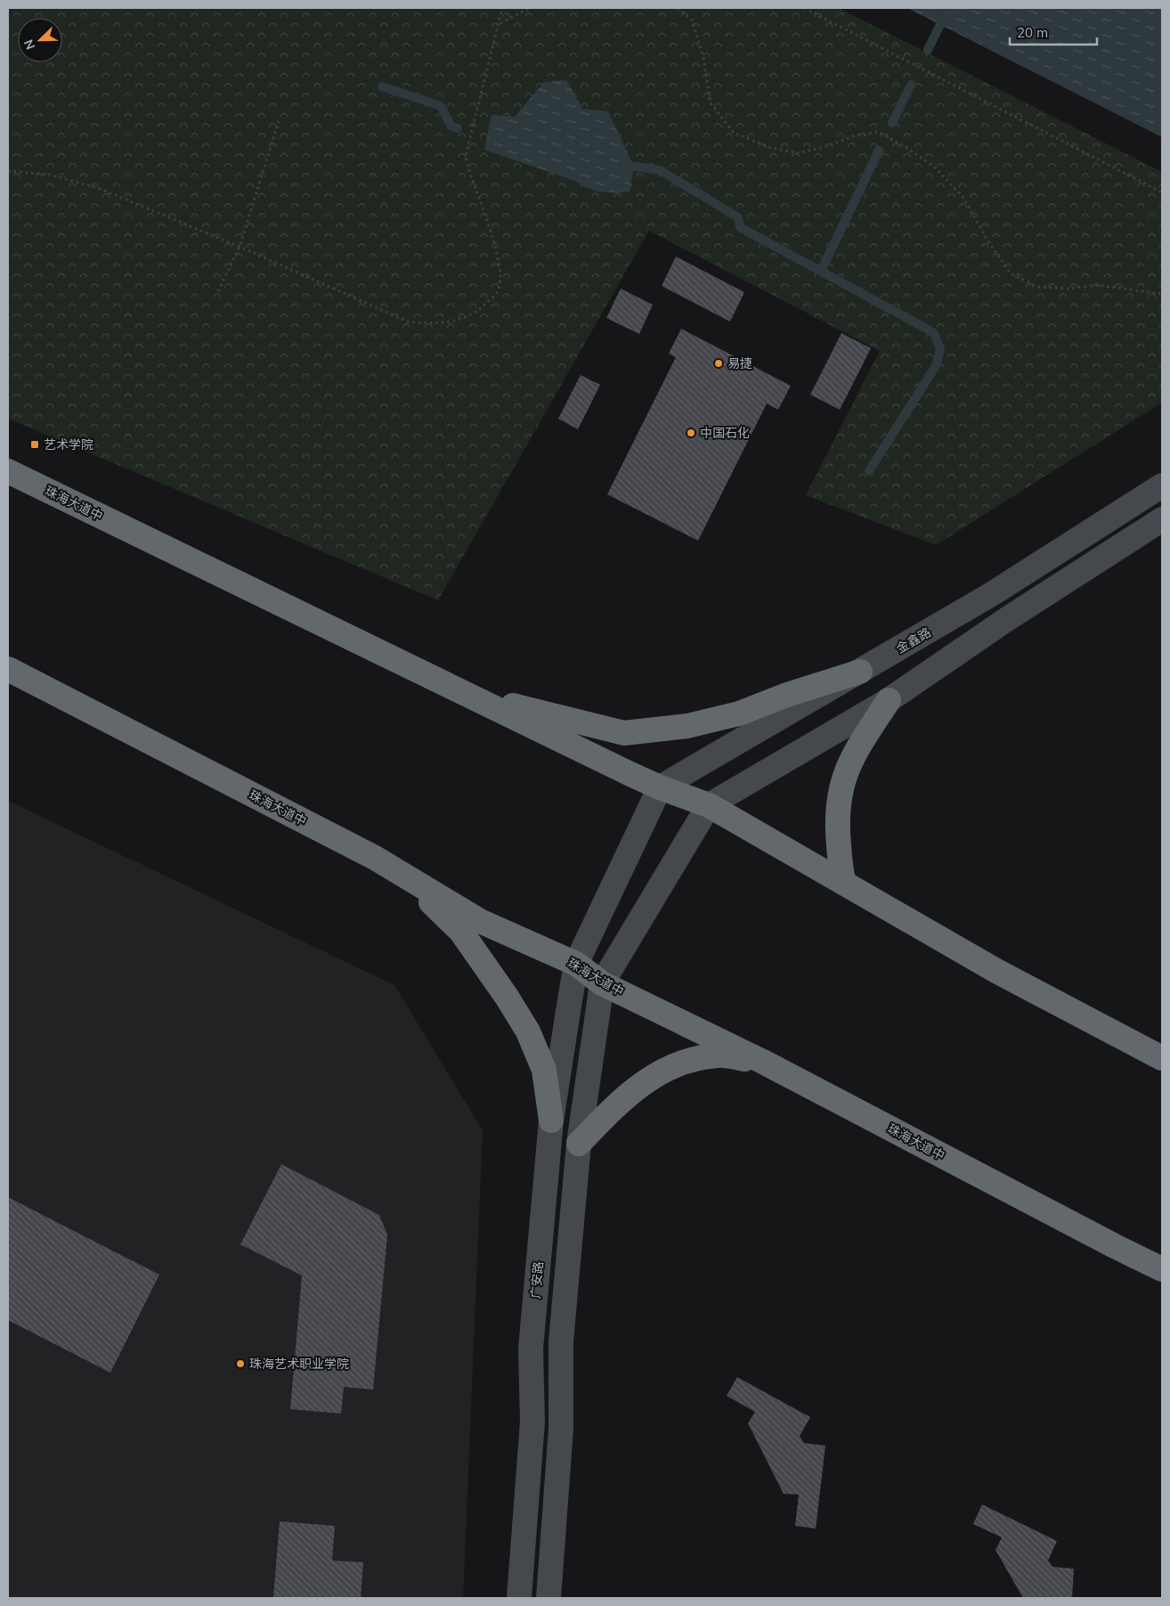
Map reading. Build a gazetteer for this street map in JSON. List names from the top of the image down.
{
  "streets": {
    "highway": ["珠海大道中"],
    "street": ["金鑫路", "广安路"]
  },
  "crossings": [
    ["珠海大道中", "金鑫路"],
    ["珠海大道中", "广安路"],
    ["金鑫路", "广安路"]
  ],
  "places": {
    "other": ["易捷", "中国石化", "珠海艺术职业学院"],
    "transit": ["艺术学院"]
  },
  "scale_bar": "20 m",
  "north": "bottom left"
}
